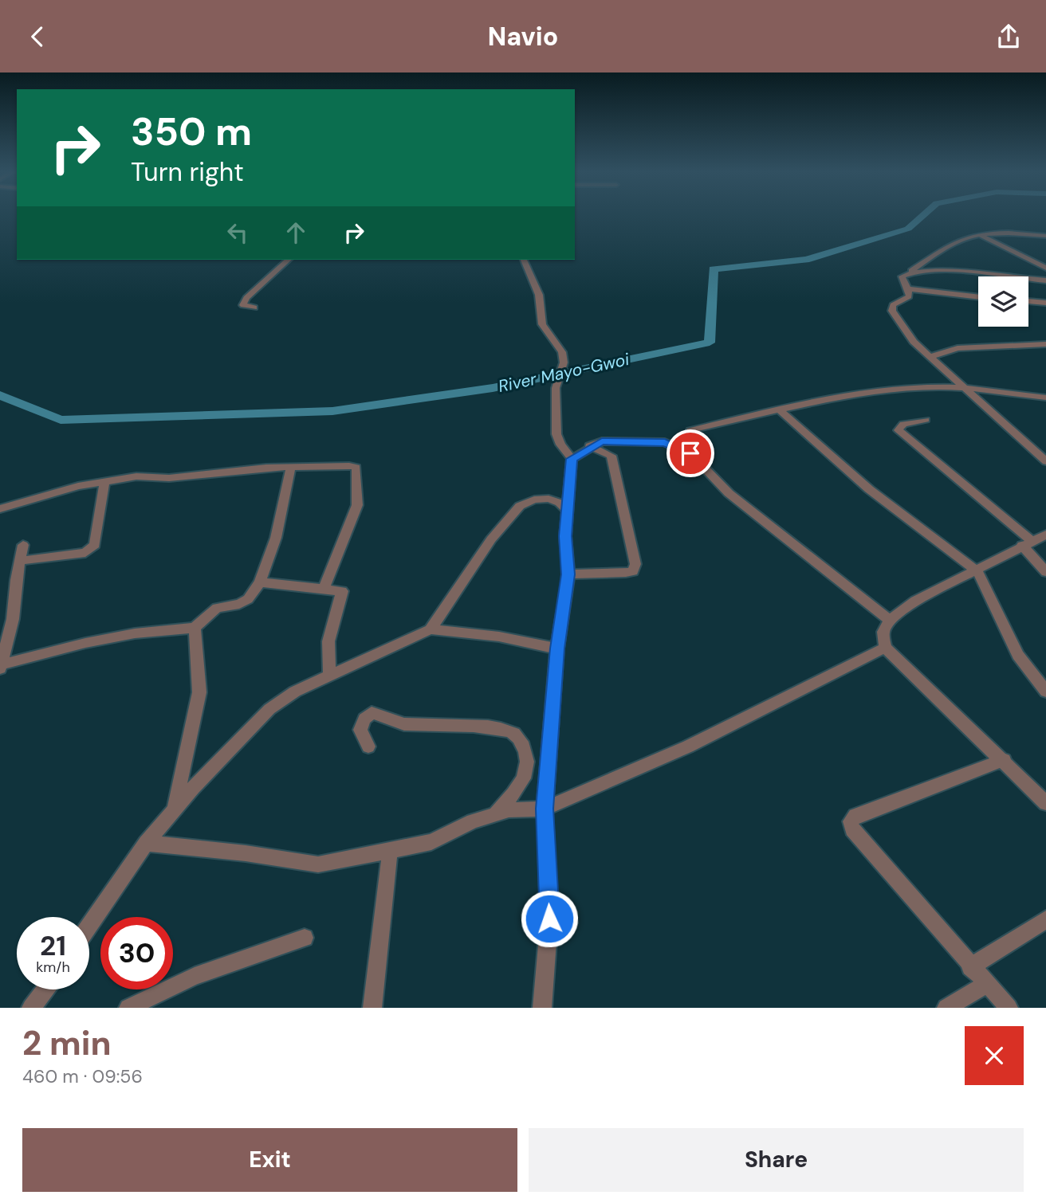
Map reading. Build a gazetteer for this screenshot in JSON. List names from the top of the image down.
{
  "water": ["River Mayo-Gwoi"],
  "page": {
    "header": "Navio",
    "turn": ["350 m", "Turn right"],
    "speed": "21 km/h",
    "limit": "30",
    "heading": ["2 min", "460 m · 09:56"],
    "buttons": ["Exit", "Share"]
  }
}
